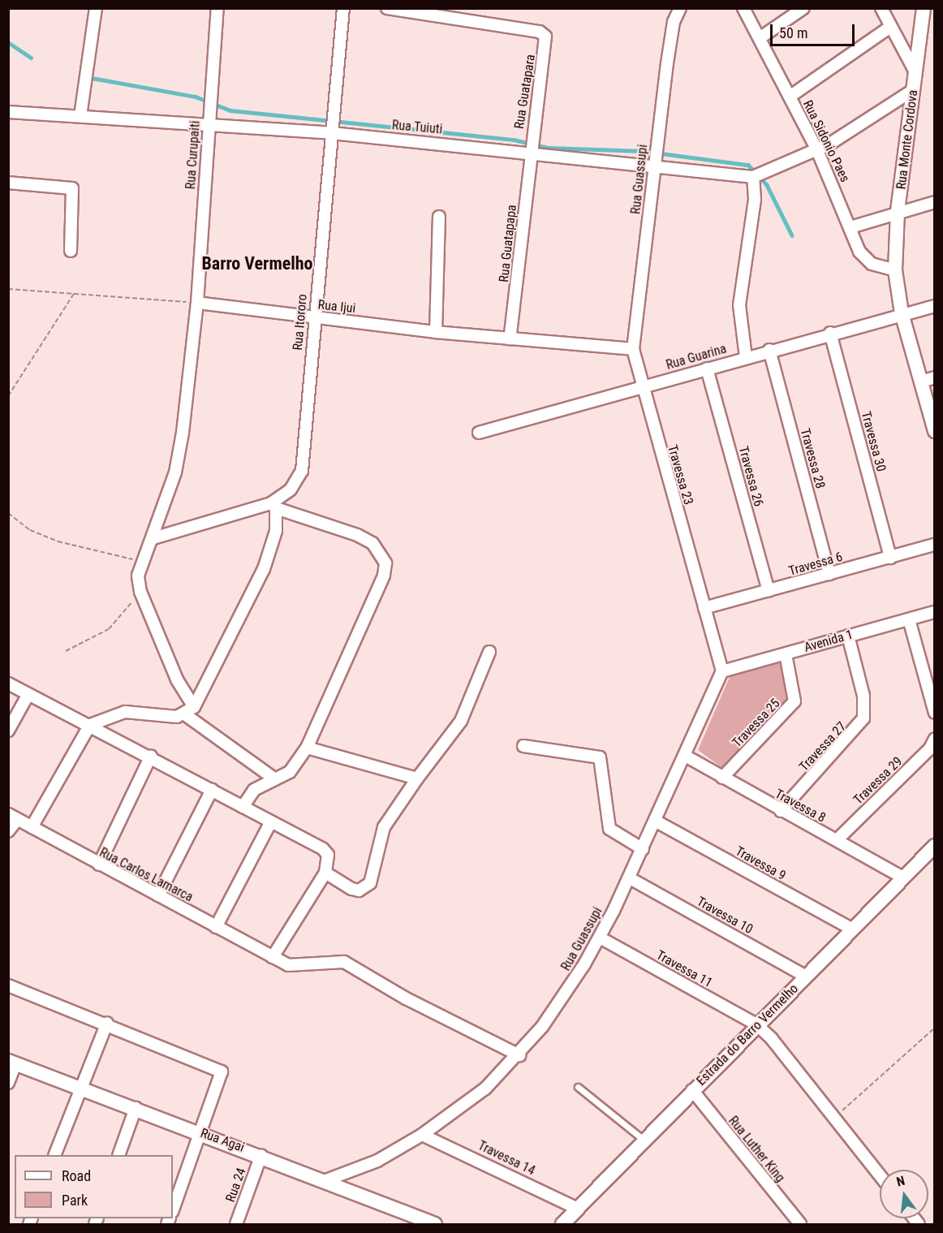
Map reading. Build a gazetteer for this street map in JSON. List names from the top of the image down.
{
  "streets": {
    "street": [
      "Rua Guatapara",
      "Rua Tuiuti",
      "Rua Monte Cordova",
      "Rua Sidonio Paes",
      "Rua Curupaiti",
      "Rua Guassupi",
      "Rua Guatapapa",
      "Rua Ijui",
      "Rua Itororo",
      "Rua Guarina",
      "Travessa 30",
      "Travessa 28",
      "Travessa 23",
      "Travessa 26",
      "Travessa 6",
      "Avenida 1",
      "Travessa 25",
      "Travessa 27",
      "Travessa 29",
      "Travessa 8",
      "Travessa 9",
      "Rua Carlos Lamarca",
      "Travessa 10",
      "Travessa 11",
      "Estrada do Barro Vermelho",
      "Rua Agai",
      "Rua Luther King",
      "Travessa 14",
      "Rua 24"
    ]
  },
  "crossings": [
    ["Rua Guatapara", "Rua Tuiuti"],
    ["Rua Guatapara", "Rua Guatapapa"],
    ["Rua Tuiuti", "Rua Curupaiti"],
    ["Rua Tuiuti", "Rua Guassupi"],
    ["Rua Tuiuti", "Rua Guatapapa"],
    ["Rua Tuiuti", "Rua Itororo"],
    ["Rua Tuiuti", "Rua Guarina"],
    ["Rua Monte Cordova", "Rua Sidonio Paes"],
    ["Rua Curupaiti", "Rua Ijui"],
    ["Rua Curupaiti", "Rua Itororo"],
    ["Rua Guassupi", "Rua Ijui"],
    ["Rua Guassupi", "Travessa 23"],
    ["Rua Guassupi", "Avenida 1"],
    ["Rua Guassupi", "Travessa 8"],
    ["Rua Guassupi", "Travessa 9"],
    ["Rua Guassupi", "Rua Carlos Lamarca"],
    ["Rua Guassupi", "Travessa 10"],
    ["Rua Guassupi", "Travessa 11"],
    ["Rua Guassupi", "Rua Agai"],
    ["Rua Guassupi", "Travessa 14"],
    ["Rua Guatapapa", "Rua Ijui"],
    ["Rua Ijui", "Rua Itororo"],
    ["Rua Ijui", "Travessa 23"],
    ["Rua Guarina", "Travessa 23"],
    ["Rua Guarina", "Travessa 26"],
    ["Travessa 30", "Travessa 6"],
    ["Travessa 28", "Travessa 6"],
    ["Travessa 23", "Travessa 6"],
    ["Travessa 26", "Travessa 6"],
    ["Avenida 1", "Travessa 25"],
    ["Avenida 1", "Travessa 27"],
    ["Travessa 25", "Travessa 8"],
    ["Travessa 27", "Travessa 8"],
    ["Travessa 29", "Travessa 8"],
    ["Travessa 8", "Estrada do Barro Vermelho"],
    ["Travessa 9", "Estrada do Barro Vermelho"],
    ["Travessa 10", "Estrada do Barro Vermelho"],
    ["Travessa 11", "Estrada do Barro Vermelho"],
    ["Estrada do Barro Vermelho", "Rua Luther King"],
    ["Estrada do Barro Vermelho", "Travessa 14"],
    ["Rua Agai", "Rua 24"]
  ],
  "districts": ["Barro Vermelho"],
  "legend": ["Road", "Park"],
  "scale_bar": "50 m",
  "north": "top"
}
